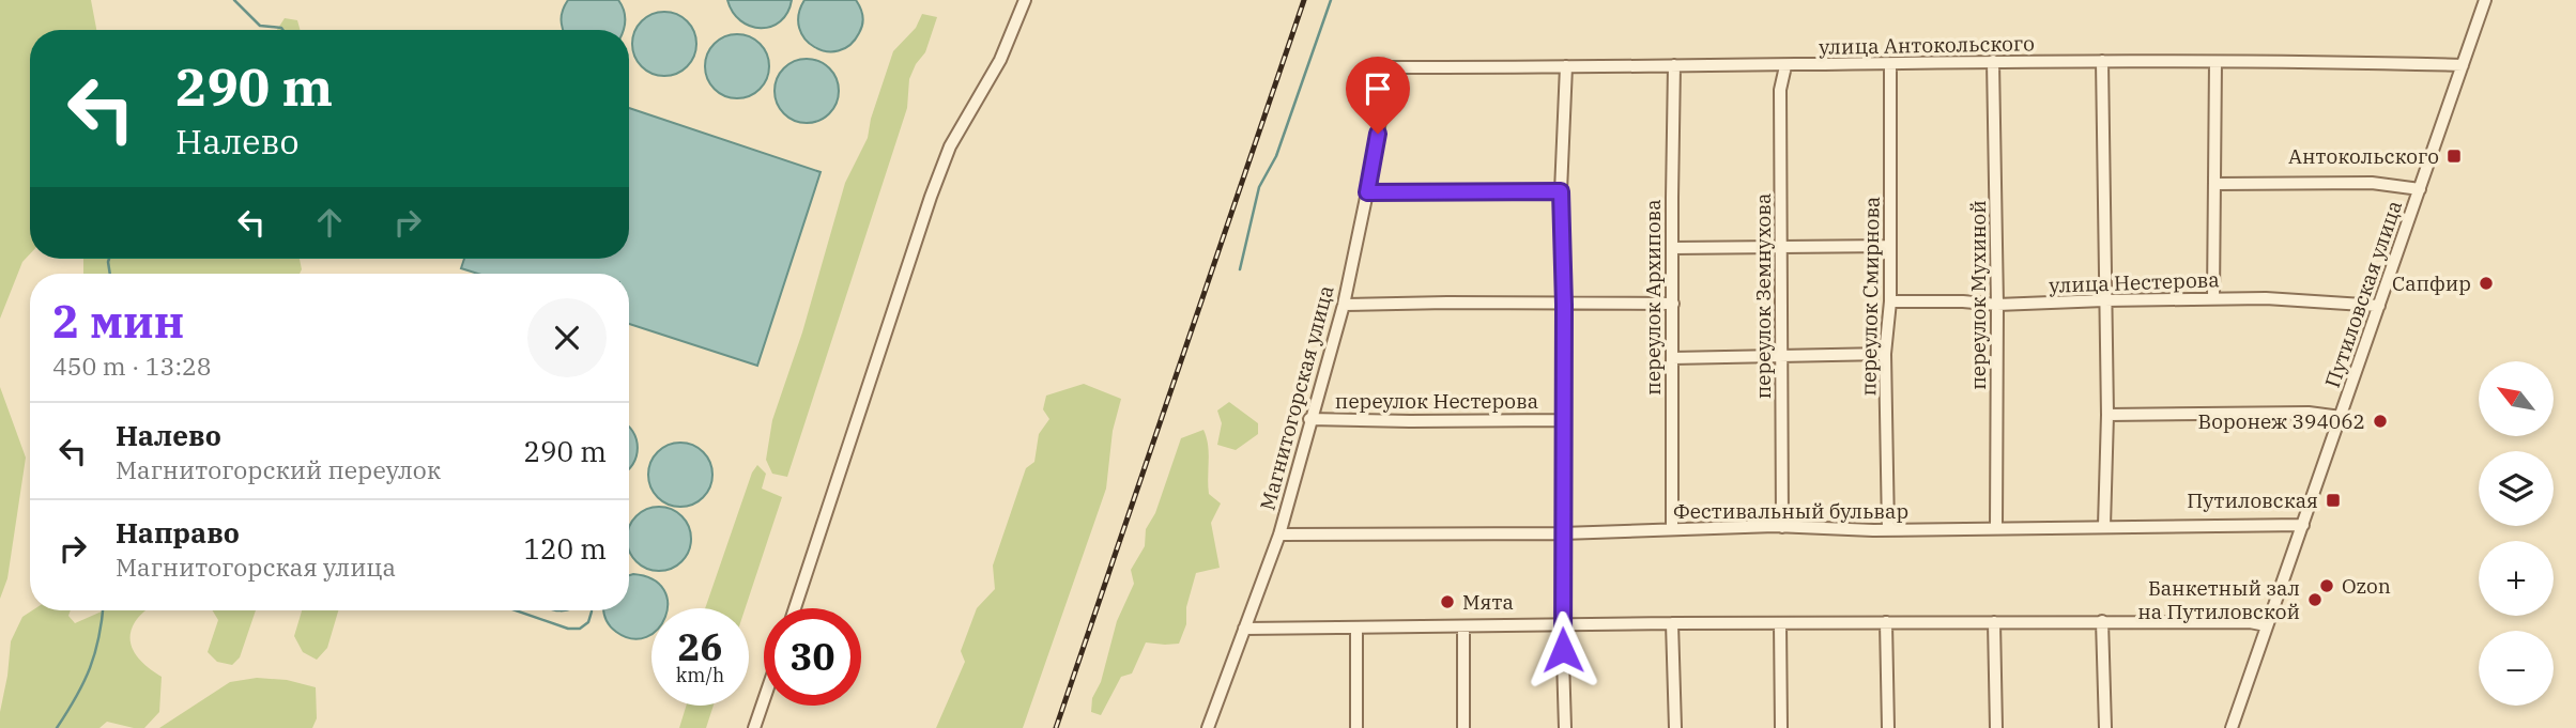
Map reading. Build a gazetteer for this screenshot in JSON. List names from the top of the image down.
{
  "streets": {
    "street": [
      "улица Антокольского",
      "улица Нестерова",
      "Путиловская улица",
      "переулок Мухиной",
      "переулок Земнухова",
      "переулок Смирнова",
      "переулок Архипова",
      "Магнитогорская улица",
      "переулок Нестерова",
      "Фестивальный бульвар"
    ]
  },
  "crossings": [
    ["улица Антокольского", "Путиловская улица"],
    ["улица Антокольского", "переулок Мухиной"],
    ["улица Антокольского", "переулок Земнухова"],
    ["улица Антокольского", "переулок Смирнова"],
    ["улица Антокольского", "переулок Архипова"],
    ["улица Антокольского", "Магнитогорская улица"],
    ["улица Нестерова", "Путиловская улица"],
    ["улица Нестерова", "переулок Мухиной"],
    ["улица Нестерова", "переулок Смирнова"],
    ["Путиловская улица", "Фестивальный бульвар"],
    ["переулок Мухиной", "Фестивальный бульвар"],
    ["переулок Земнухова", "Фестивальный бульвар"],
    ["переулок Смирнова", "Фестивальный бульвар"],
    ["переулок Архипова", "Фестивальный бульвар"],
    ["Магнитогорская улица", "переулок Нестерова"],
    ["Магнитогорская улица", "Фестивальный бульвар"]
  ],
  "places": {
    "transit": ["Антокольского", "Путиловская"],
    "other": [
      "Сапфир",
      "Воронеж 394062",
      "Ozon",
      "Банкетный зал на Путиловской",
      "Мята"
    ]
  },
  "north": "top left",
  "page": {
    "turn": ["290 m", "Налево"],
    "heading": ["2 мин", "450 m · 13:28"],
    "map_buttons": ["+", "−"],
    "list": [
      {
        "name": "Налево",
        "note": "Магнитогорский переулок",
        "value": "290 m"
      },
      {
        "name": "Направо",
        "note": "Магнитогорская улица",
        "value": "120 m"
      }
    ],
    "speed": "26 km/h",
    "limit": "30"
  }
}
